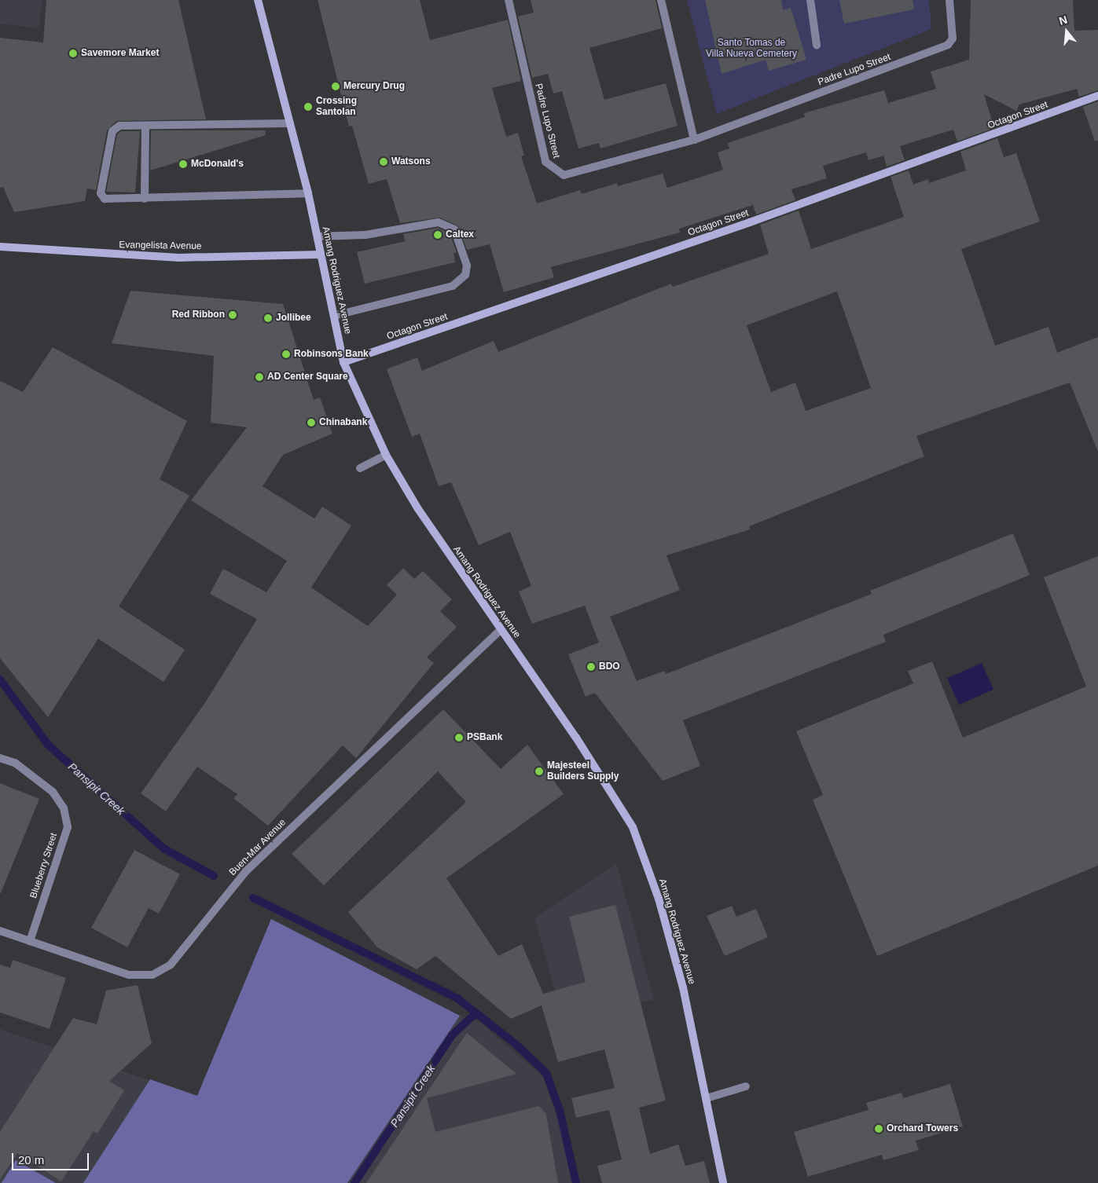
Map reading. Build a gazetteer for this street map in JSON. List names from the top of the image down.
{
  "streets": {
    "main road": ["Octagon Street", "Evangelista Avenue", "Amang Rodriguez Avenue"],
    "street": ["Padre Lupo Street", "Buen-Mar Avenue", "Blueberry Street"]
  },
  "crossings": [
    ["Octagon Street", "Amang Rodriguez Avenue"],
    ["Evangelista Avenue", "Amang Rodriguez Avenue"],
    ["Amang Rodriguez Avenue", "Buen-Mar Avenue"],
    ["Buen-Mar Avenue", "Blueberry Street"]
  ],
  "water": ["Pansipit Creek"],
  "parks": ["Santo Tomas de Villa Nueva Cemetery"],
  "places": [
    "Savemore Market",
    "Mercury Drug",
    "Crossing Santolan",
    "Watsons",
    "McDonald's",
    "Caltex",
    "Red Ribbon",
    "Jollibee",
    "Robinsons Bank",
    "AD Center Square",
    "Chinabank",
    "BDO",
    "PSBank",
    "Majesteel Builders Supply",
    "Orchard Towers"
  ],
  "scale_bar": "20 m",
  "north": "top"
}
